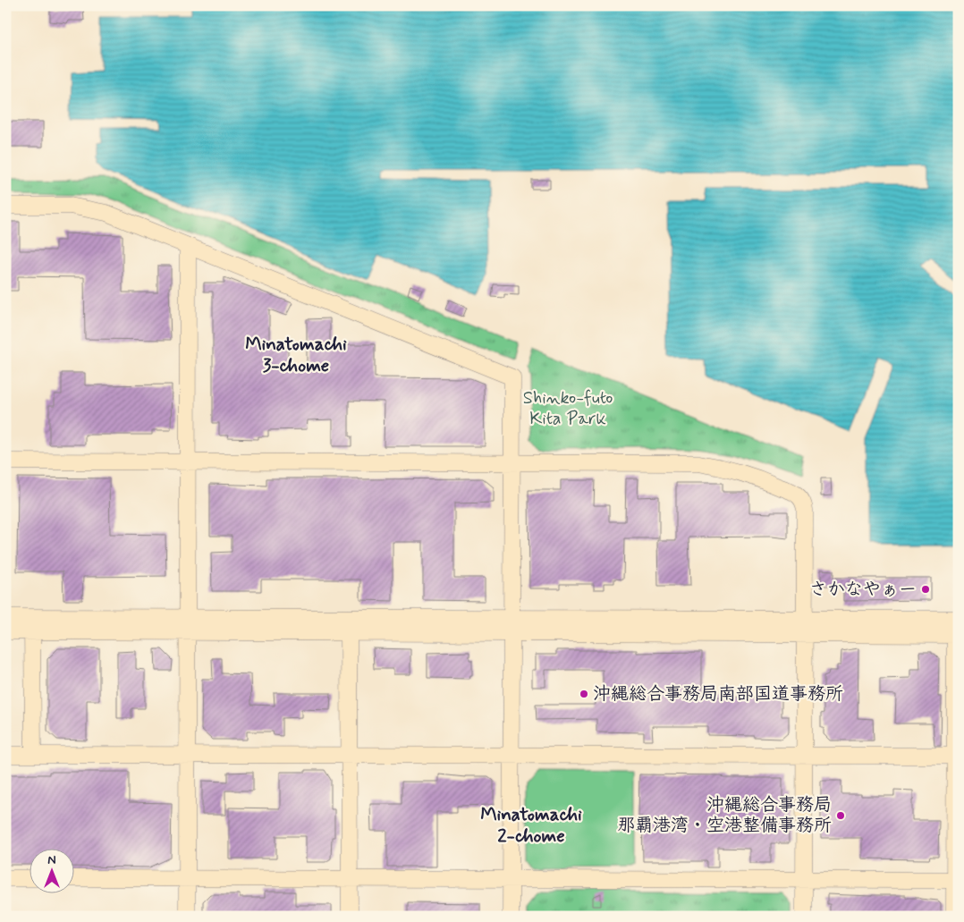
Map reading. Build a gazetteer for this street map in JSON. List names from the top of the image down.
{
  "districts": ["Minatomachi 3-chome", "Minatomachi 2-chome"],
  "parks": ["Shinko-futo Kita Park"],
  "places": ["さかなやぁー", "沖縄総合事務局南部国道事務所", "沖縄総合事務局 那覇港湾・空港整備事務所"],
  "north": "top"
}
